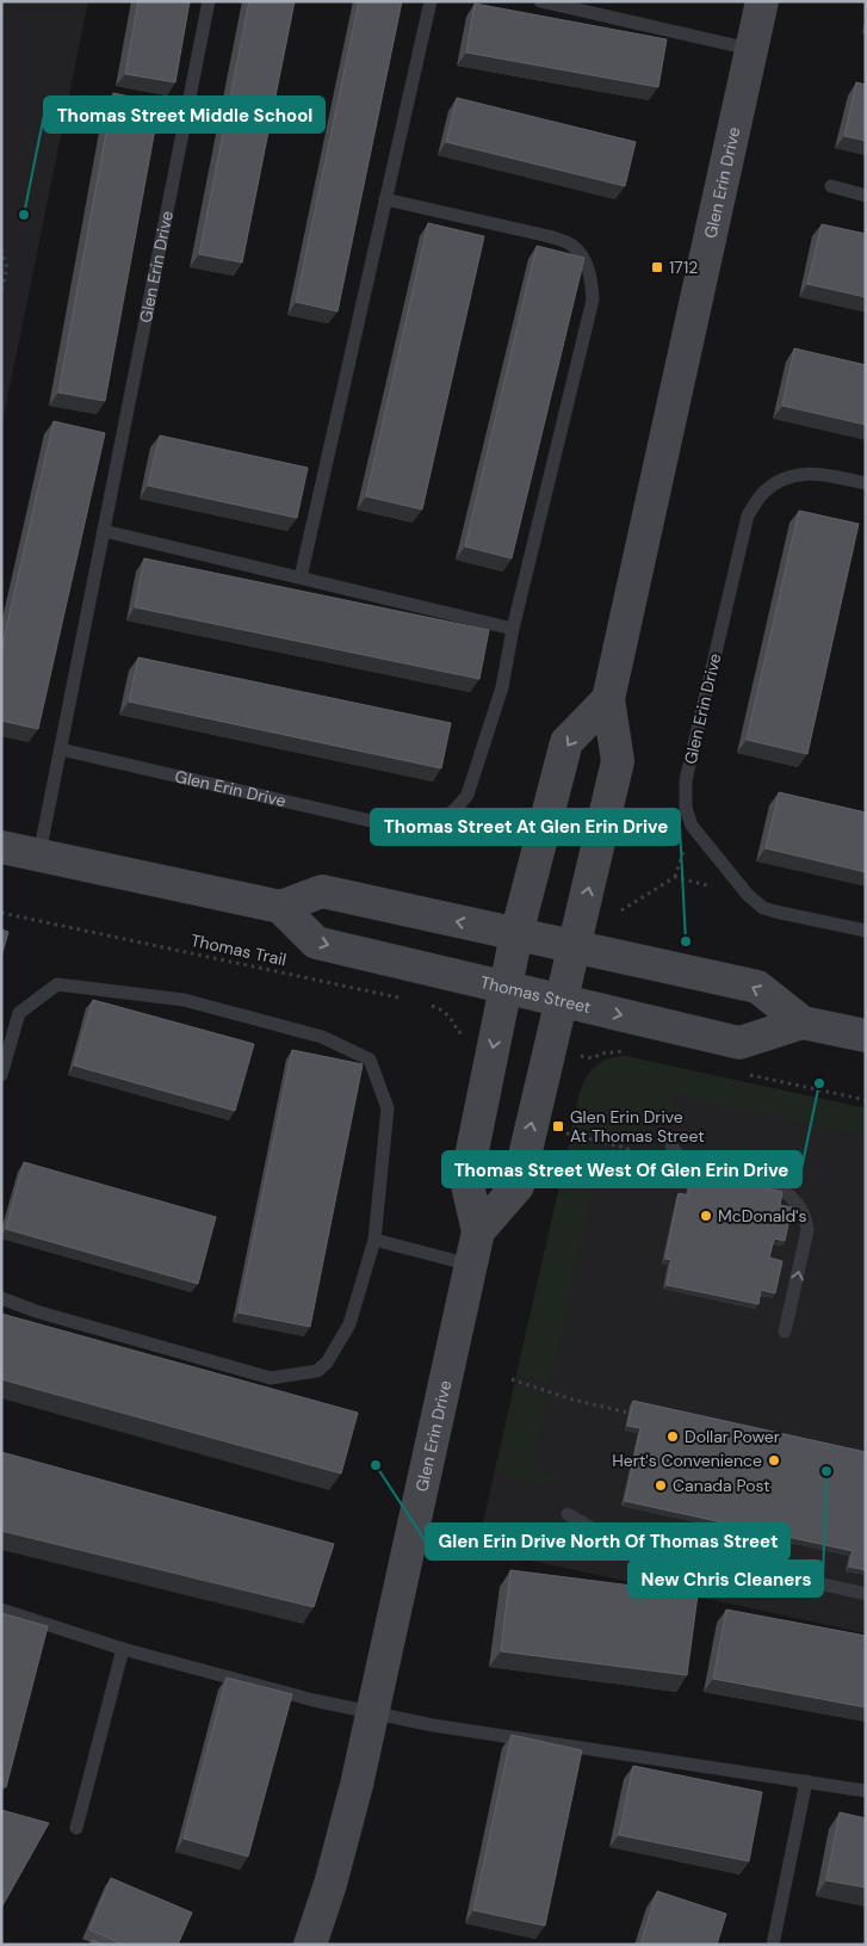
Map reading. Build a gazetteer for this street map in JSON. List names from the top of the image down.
{
  "streets": {
    "street": ["Glen Erin Drive", "Thomas Street"],
    "path": ["Thomas Trail"]
  },
  "crossings": [
    ["Glen Erin Drive", "Thomas Street"]
  ],
  "places": {
    "other": [
      "Thomas Street Middle School",
      "Thomas Street At Glen Erin Drive",
      "Thomas Street West Of Glen Erin Drive",
      "McDonald's",
      "Dollar Power",
      "Hert's Convenience",
      "Glen Erin Drive North Of Thomas Street",
      "New Chris Cleaners",
      "Canada Post"
    ],
    "transit": ["1712", "Glen Erin Drive At Thomas Street"]
  }
}
